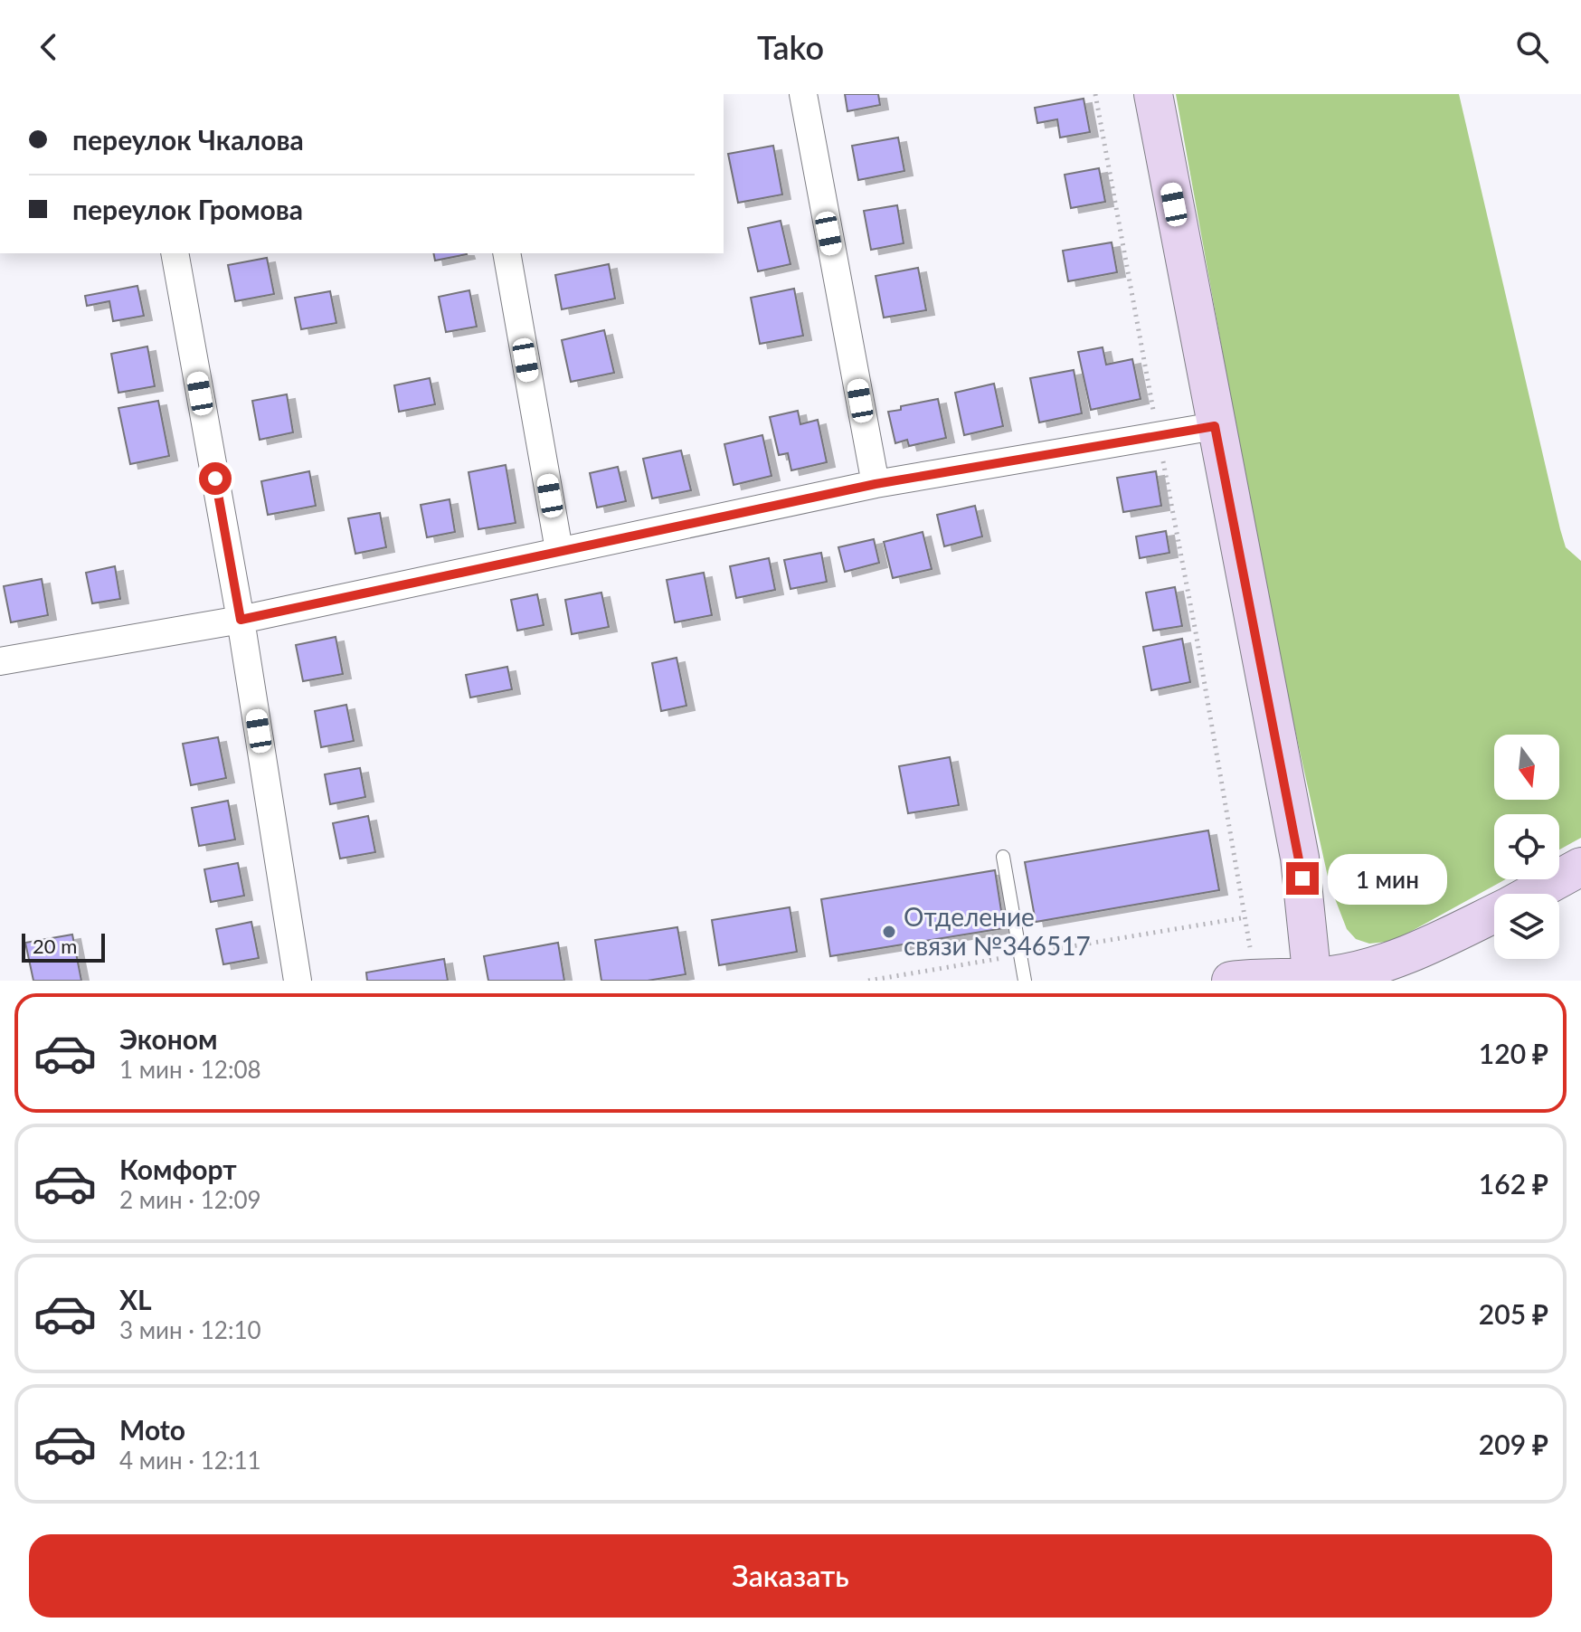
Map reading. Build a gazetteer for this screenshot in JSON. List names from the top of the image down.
{
  "places": ["Отделение связи №346517"],
  "scale_bar": "20 m",
  "north": "bottom",
  "page": {
    "header": "Tako",
    "banner": ["переулок Чкалова", "переулок Громова"],
    "bubble": "1 мин",
    "scale": "20 m",
    "list": [
      {
        "name": "Эконом",
        "note": "1 мин · 12:08",
        "value": "120 ₽"
      },
      {
        "name": "Комфорт",
        "note": "2 мин · 12:09",
        "value": "162 ₽"
      },
      {
        "name": "XL",
        "note": "3 мин · 12:10",
        "value": "205 ₽"
      },
      {
        "name": "Moto",
        "note": "4 мин · 12:11",
        "value": "209 ₽"
      }
    ],
    "buttons": "Заказать"
  }
}
